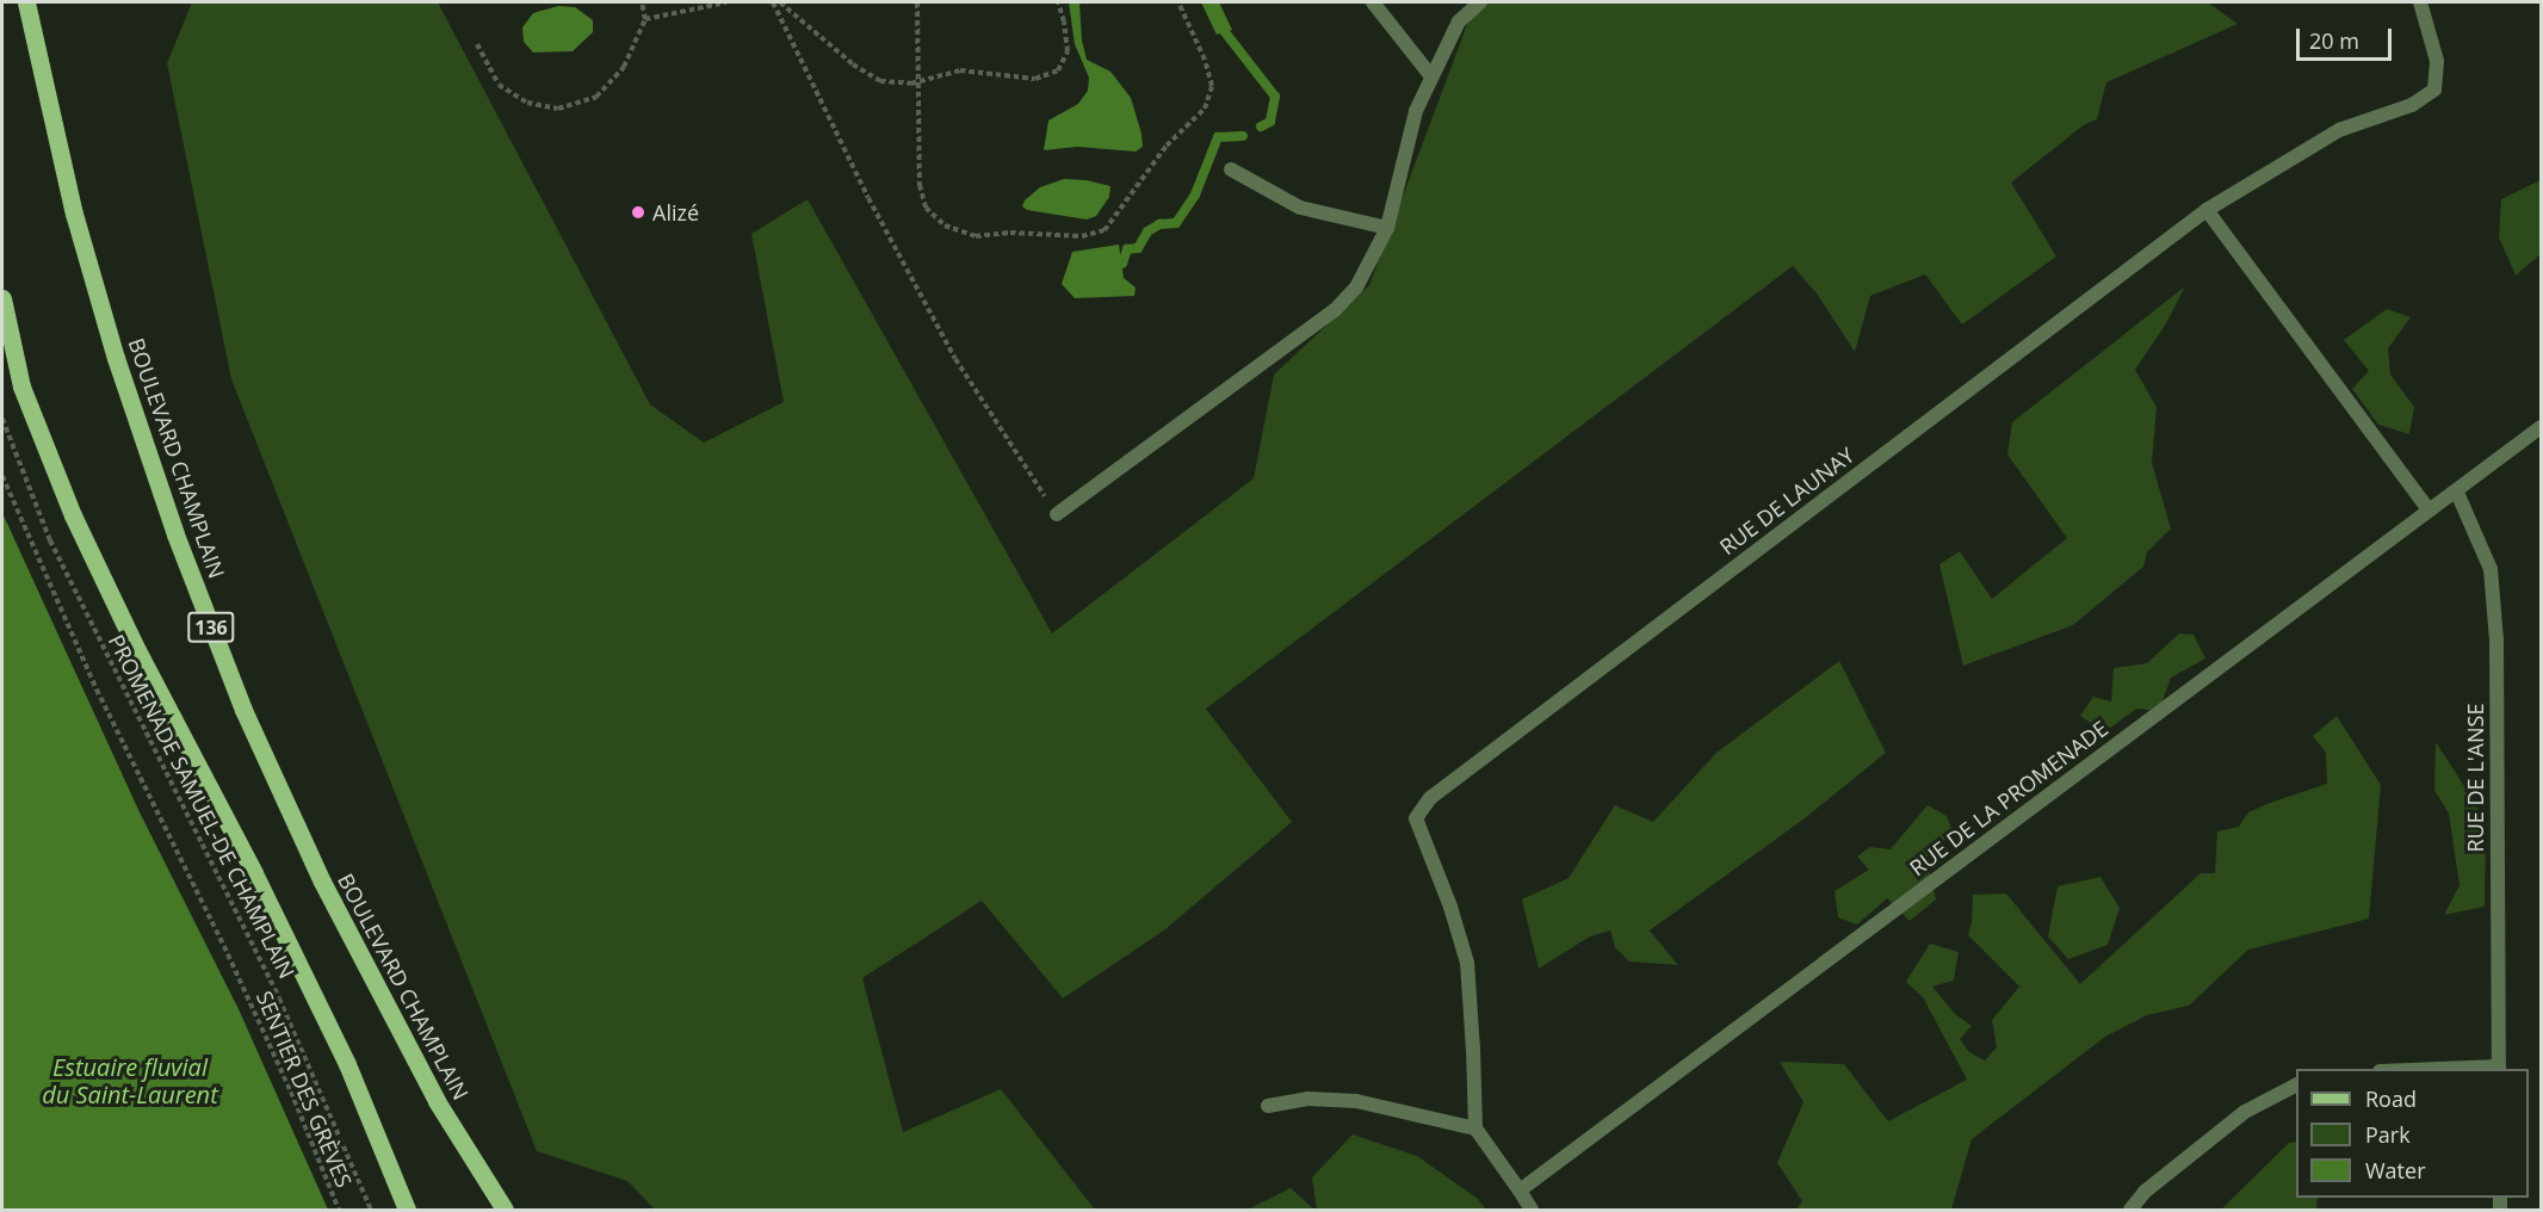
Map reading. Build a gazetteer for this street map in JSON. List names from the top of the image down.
{
  "streets": {
    "main road": ["BOULEVARD CHAMPLAIN", "136"],
    "street": ["RUE DE LAUNAY", "RUE DE L'ANSE", "RUE DE LA PROMENADE"],
    "path": ["PROMENADE SAMUEL-DE CHAMPLAIN", "SENTIER DES GRÈVES"]
  },
  "crossings": [
    ["RUE DE L'ANSE", "RUE DE LA PROMENADE"]
  ],
  "water": ["Estuaire fluvial du Saint-Laurent"],
  "places": ["Alizé"],
  "legend": ["Road", "Park", "Water"],
  "scale_bar": "20 m"
}
